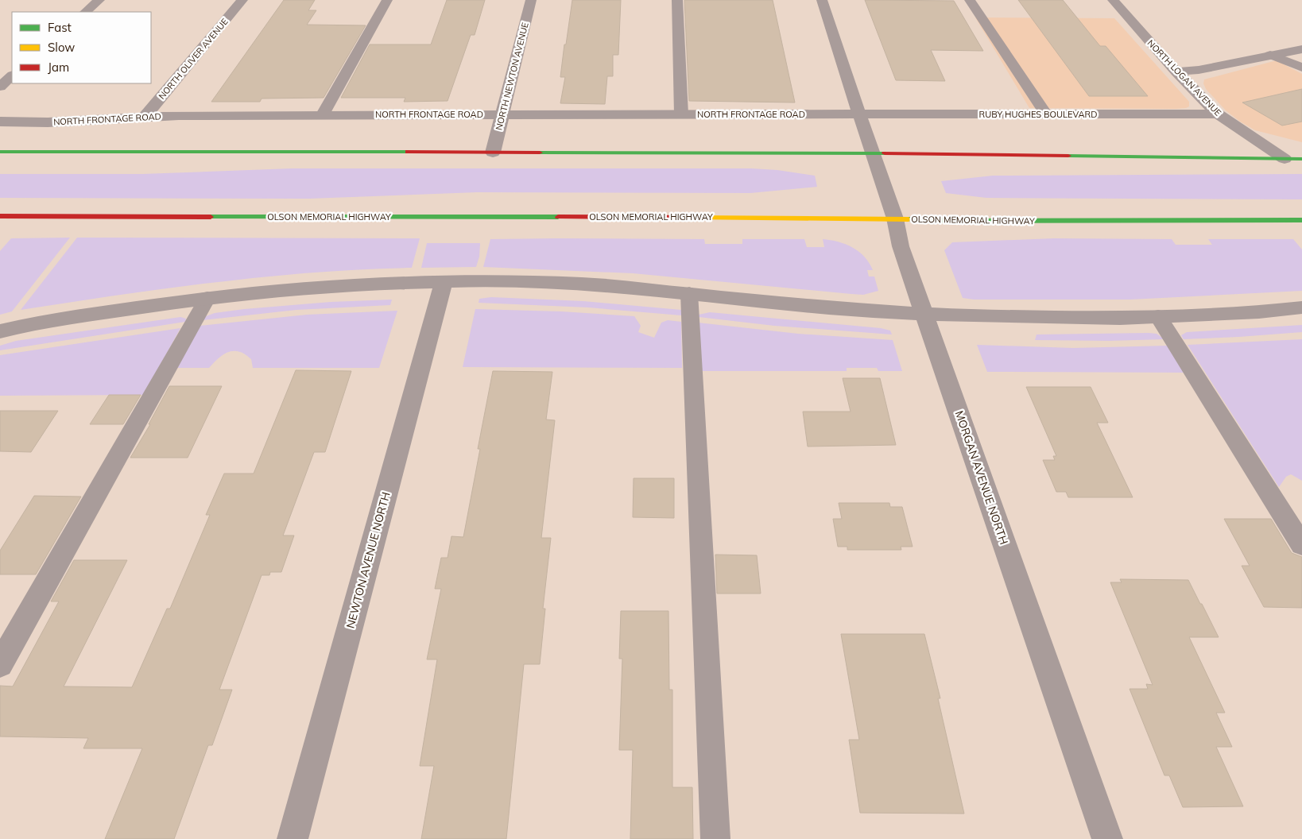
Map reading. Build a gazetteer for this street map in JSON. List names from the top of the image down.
{
  "streets": {
    "main road": ["OLSON MEMORIAL HIGHWAY"],
    "street": [
      "NORTH OLIVER AVENUE",
      "NORTH NEWTON AVENUE",
      "NORTH LOGAN AVENUE",
      "NORTH FRONTAGE ROAD",
      "RUBY HUGHES BOULEVARD",
      "MORGAN AVENUE NORTH",
      "NEWTON AVENUE NORTH"
    ]
  },
  "crossings": [
    ["NORTH OLIVER AVENUE", "NORTH FRONTAGE ROAD"],
    ["NORTH NEWTON AVENUE", "NORTH FRONTAGE ROAD"],
    ["NORTH LOGAN AVENUE", "RUBY HUGHES BOULEVARD"],
    ["NORTH FRONTAGE ROAD", "RUBY HUGHES BOULEVARD"],
    ["NORTH FRONTAGE ROAD", "MORGAN AVENUE NORTH"],
    ["RUBY HUGHES BOULEVARD", "MORGAN AVENUE NORTH"],
    ["OLSON MEMORIAL HIGHWAY", "MORGAN AVENUE NORTH"]
  ],
  "legend": ["Fast", "Slow", "Jam"]
}
